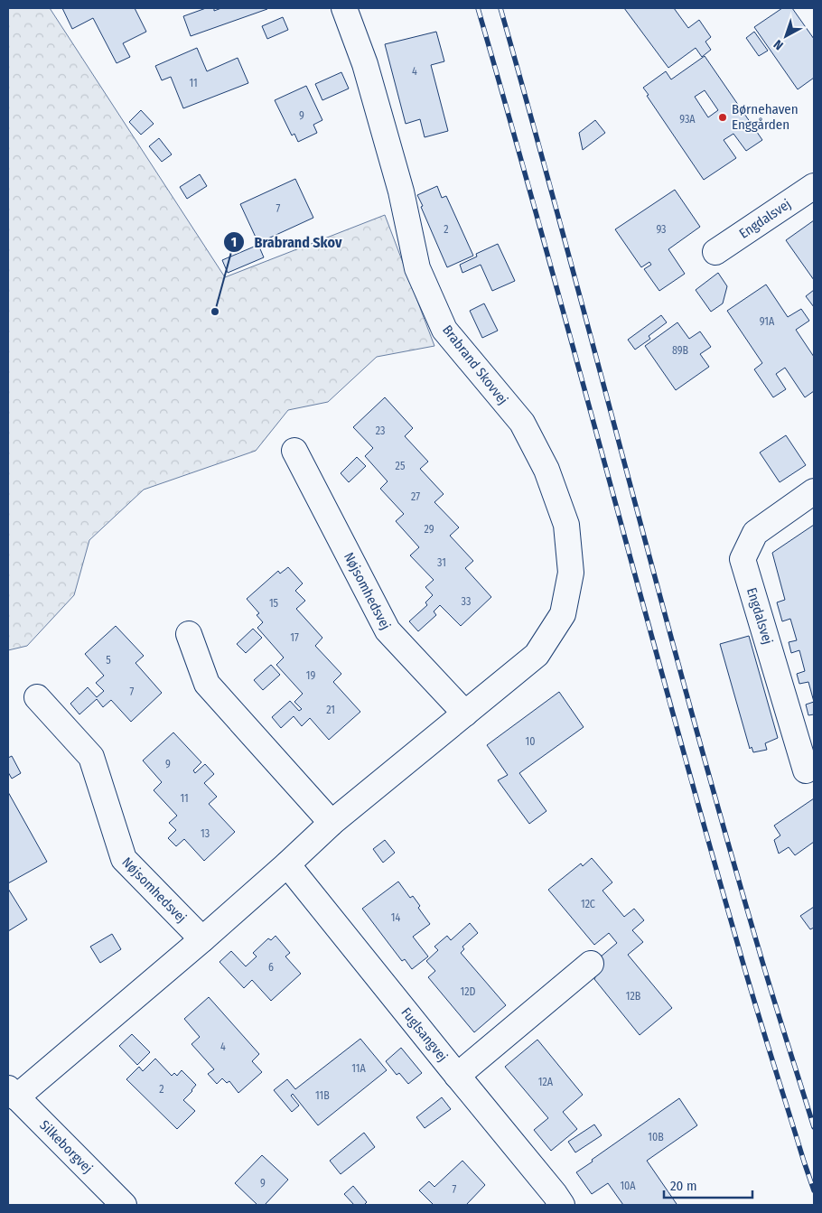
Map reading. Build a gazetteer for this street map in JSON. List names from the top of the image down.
{
  "streets": {
    "street": [
      "Engdalsvej",
      "Brabrand Skovvej",
      "Nøjsomhedsvej",
      "Fuglsangvej",
      "Silkeborgvej"
    ]
  },
  "crossings": [
    ["Brabrand Skovvej", "Nøjsomhedsvej"]
  ],
  "places": ["Børnehaven Enggården", "Brabrand Skov"],
  "house_numbers": [
    "4",
    "11",
    "9",
    "93A",
    "7",
    "2",
    "93",
    "91A",
    "89B",
    "23",
    "25",
    "27",
    "29",
    "31",
    "33",
    "15",
    "17",
    "5",
    "19",
    "7",
    "21",
    "10",
    "9",
    "11",
    "13",
    "12C",
    "14",
    "6",
    "12D",
    "12B",
    "4",
    "11A",
    "12A",
    "2",
    "11B",
    "10B",
    "9",
    "10A",
    "7"
  ],
  "scale_bar": "20 m",
  "north": "bottom left"
}
